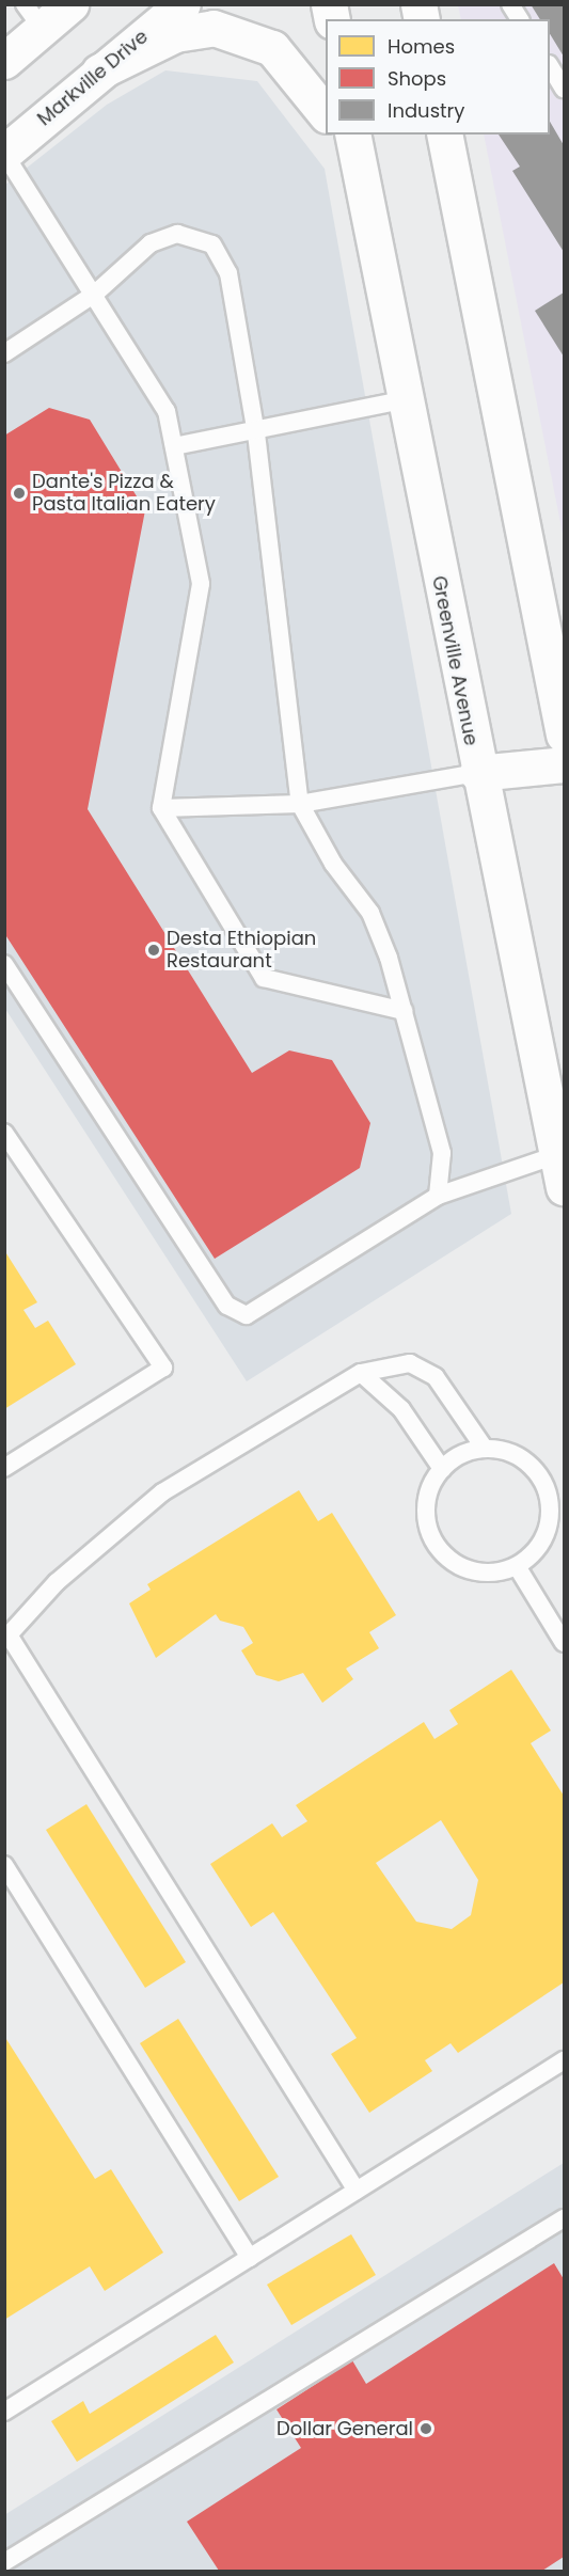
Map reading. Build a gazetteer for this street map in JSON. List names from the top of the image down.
{
  "streets": {
    "main road": ["Markville Drive", "Greenville Avenue"]
  },
  "places": ["Dante's Pizza & Pasta Italian Eatery", "Desta Ethiopian Restaurant", "Dollar General"],
  "legend": ["Homes", "Shops", "Industry"]
}
